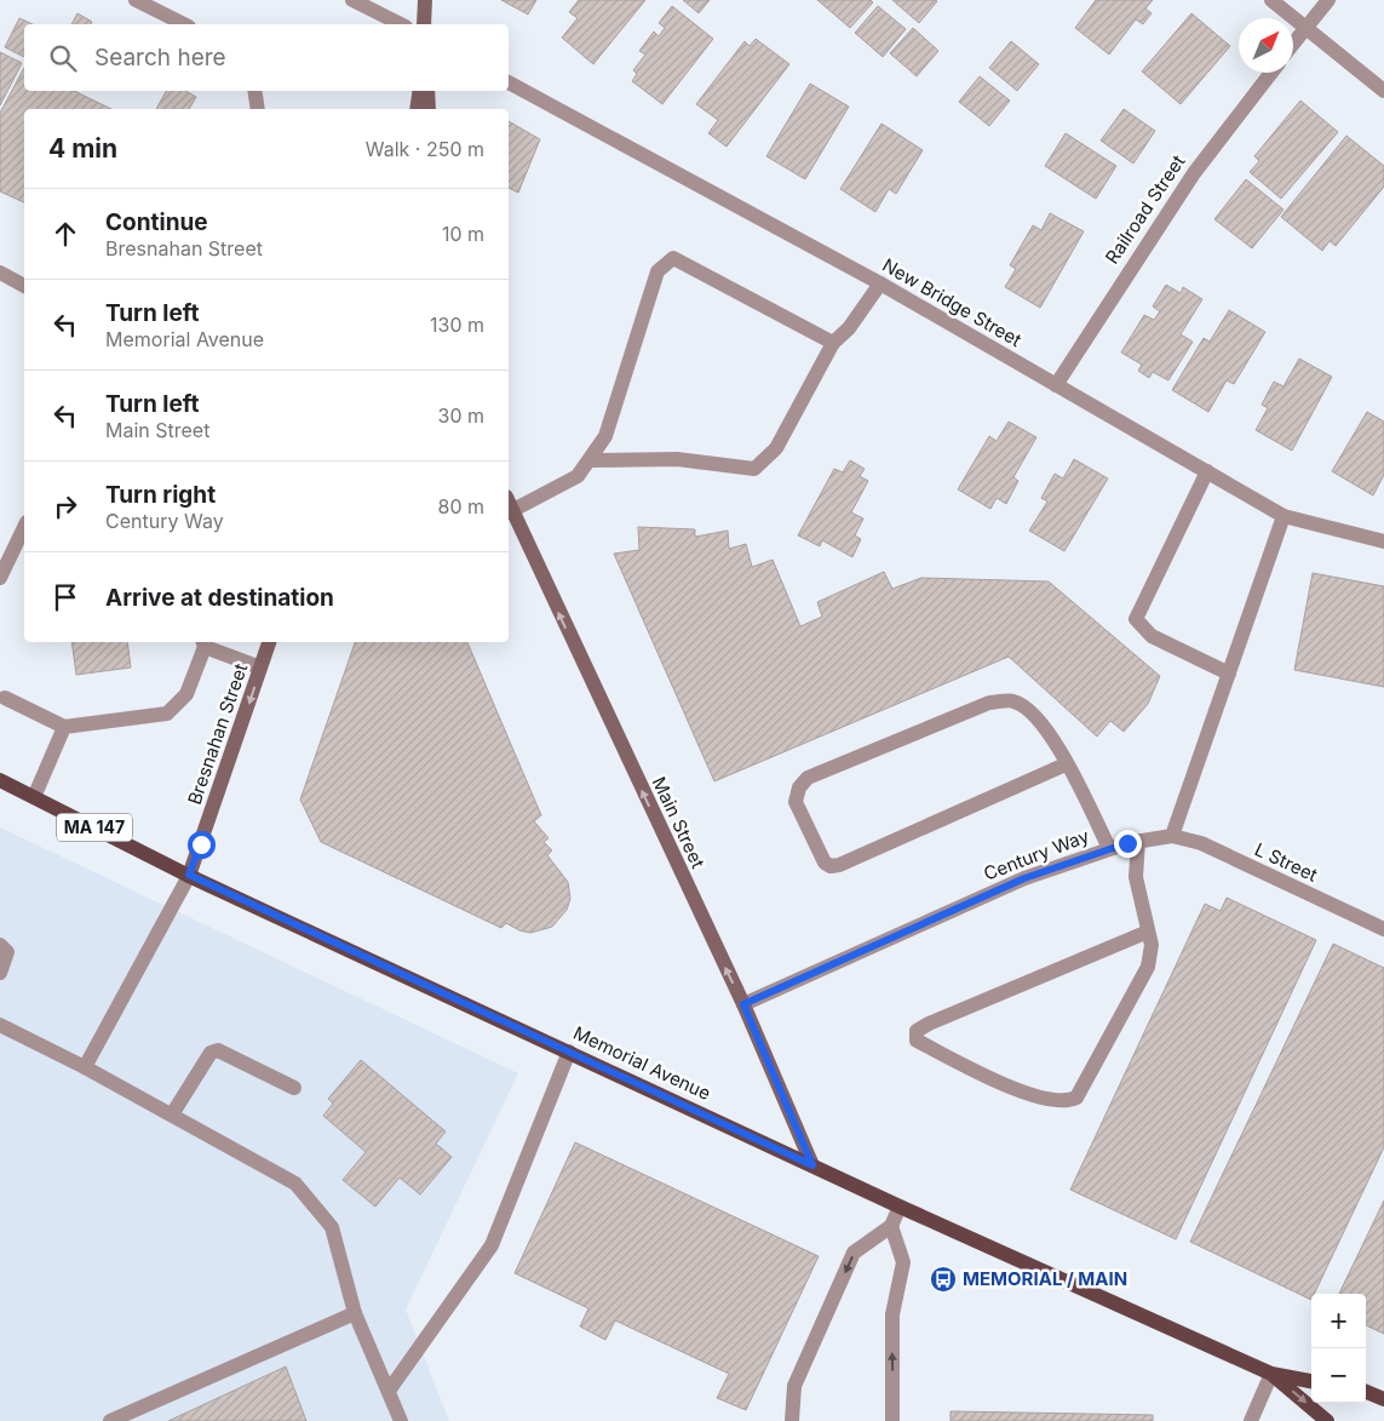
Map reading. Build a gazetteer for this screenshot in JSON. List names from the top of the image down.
{
  "streets": {
    "main road": ["MA 147", "Memorial Avenue"],
    "street": [
      "Railroad Street",
      "New Bridge Street",
      "Bresnahan Street",
      "Main Street",
      "Century Way",
      "L Street"
    ]
  },
  "crossings": [
    ["Railroad Street", "New Bridge Street"],
    ["Bresnahan Street", "Memorial Avenue"],
    ["Main Street", "Century Way"],
    ["Main Street", "Memorial Avenue"],
    ["Century Way", "L Street"]
  ],
  "one_way": ["Bresnahan Street", "Main Street"],
  "places": {
    "bus stop": ["MEMORIAL / MAIN"]
  },
  "north": "top right",
  "page": {
    "search": "Search here",
    "heading": ["4 min", "Walk · 250 m"],
    "list": [
      ["Continue", "Bresnahan Street", "10 m"],
      ["Turn left", "Memorial Avenue", "130 m"],
      ["Turn left", "Main Street", "30 m"],
      ["Turn right", "Century Way", "80 m"],
      "Arrive at destination"
    ],
    "map_buttons": ["+", "−"]
  }
}
